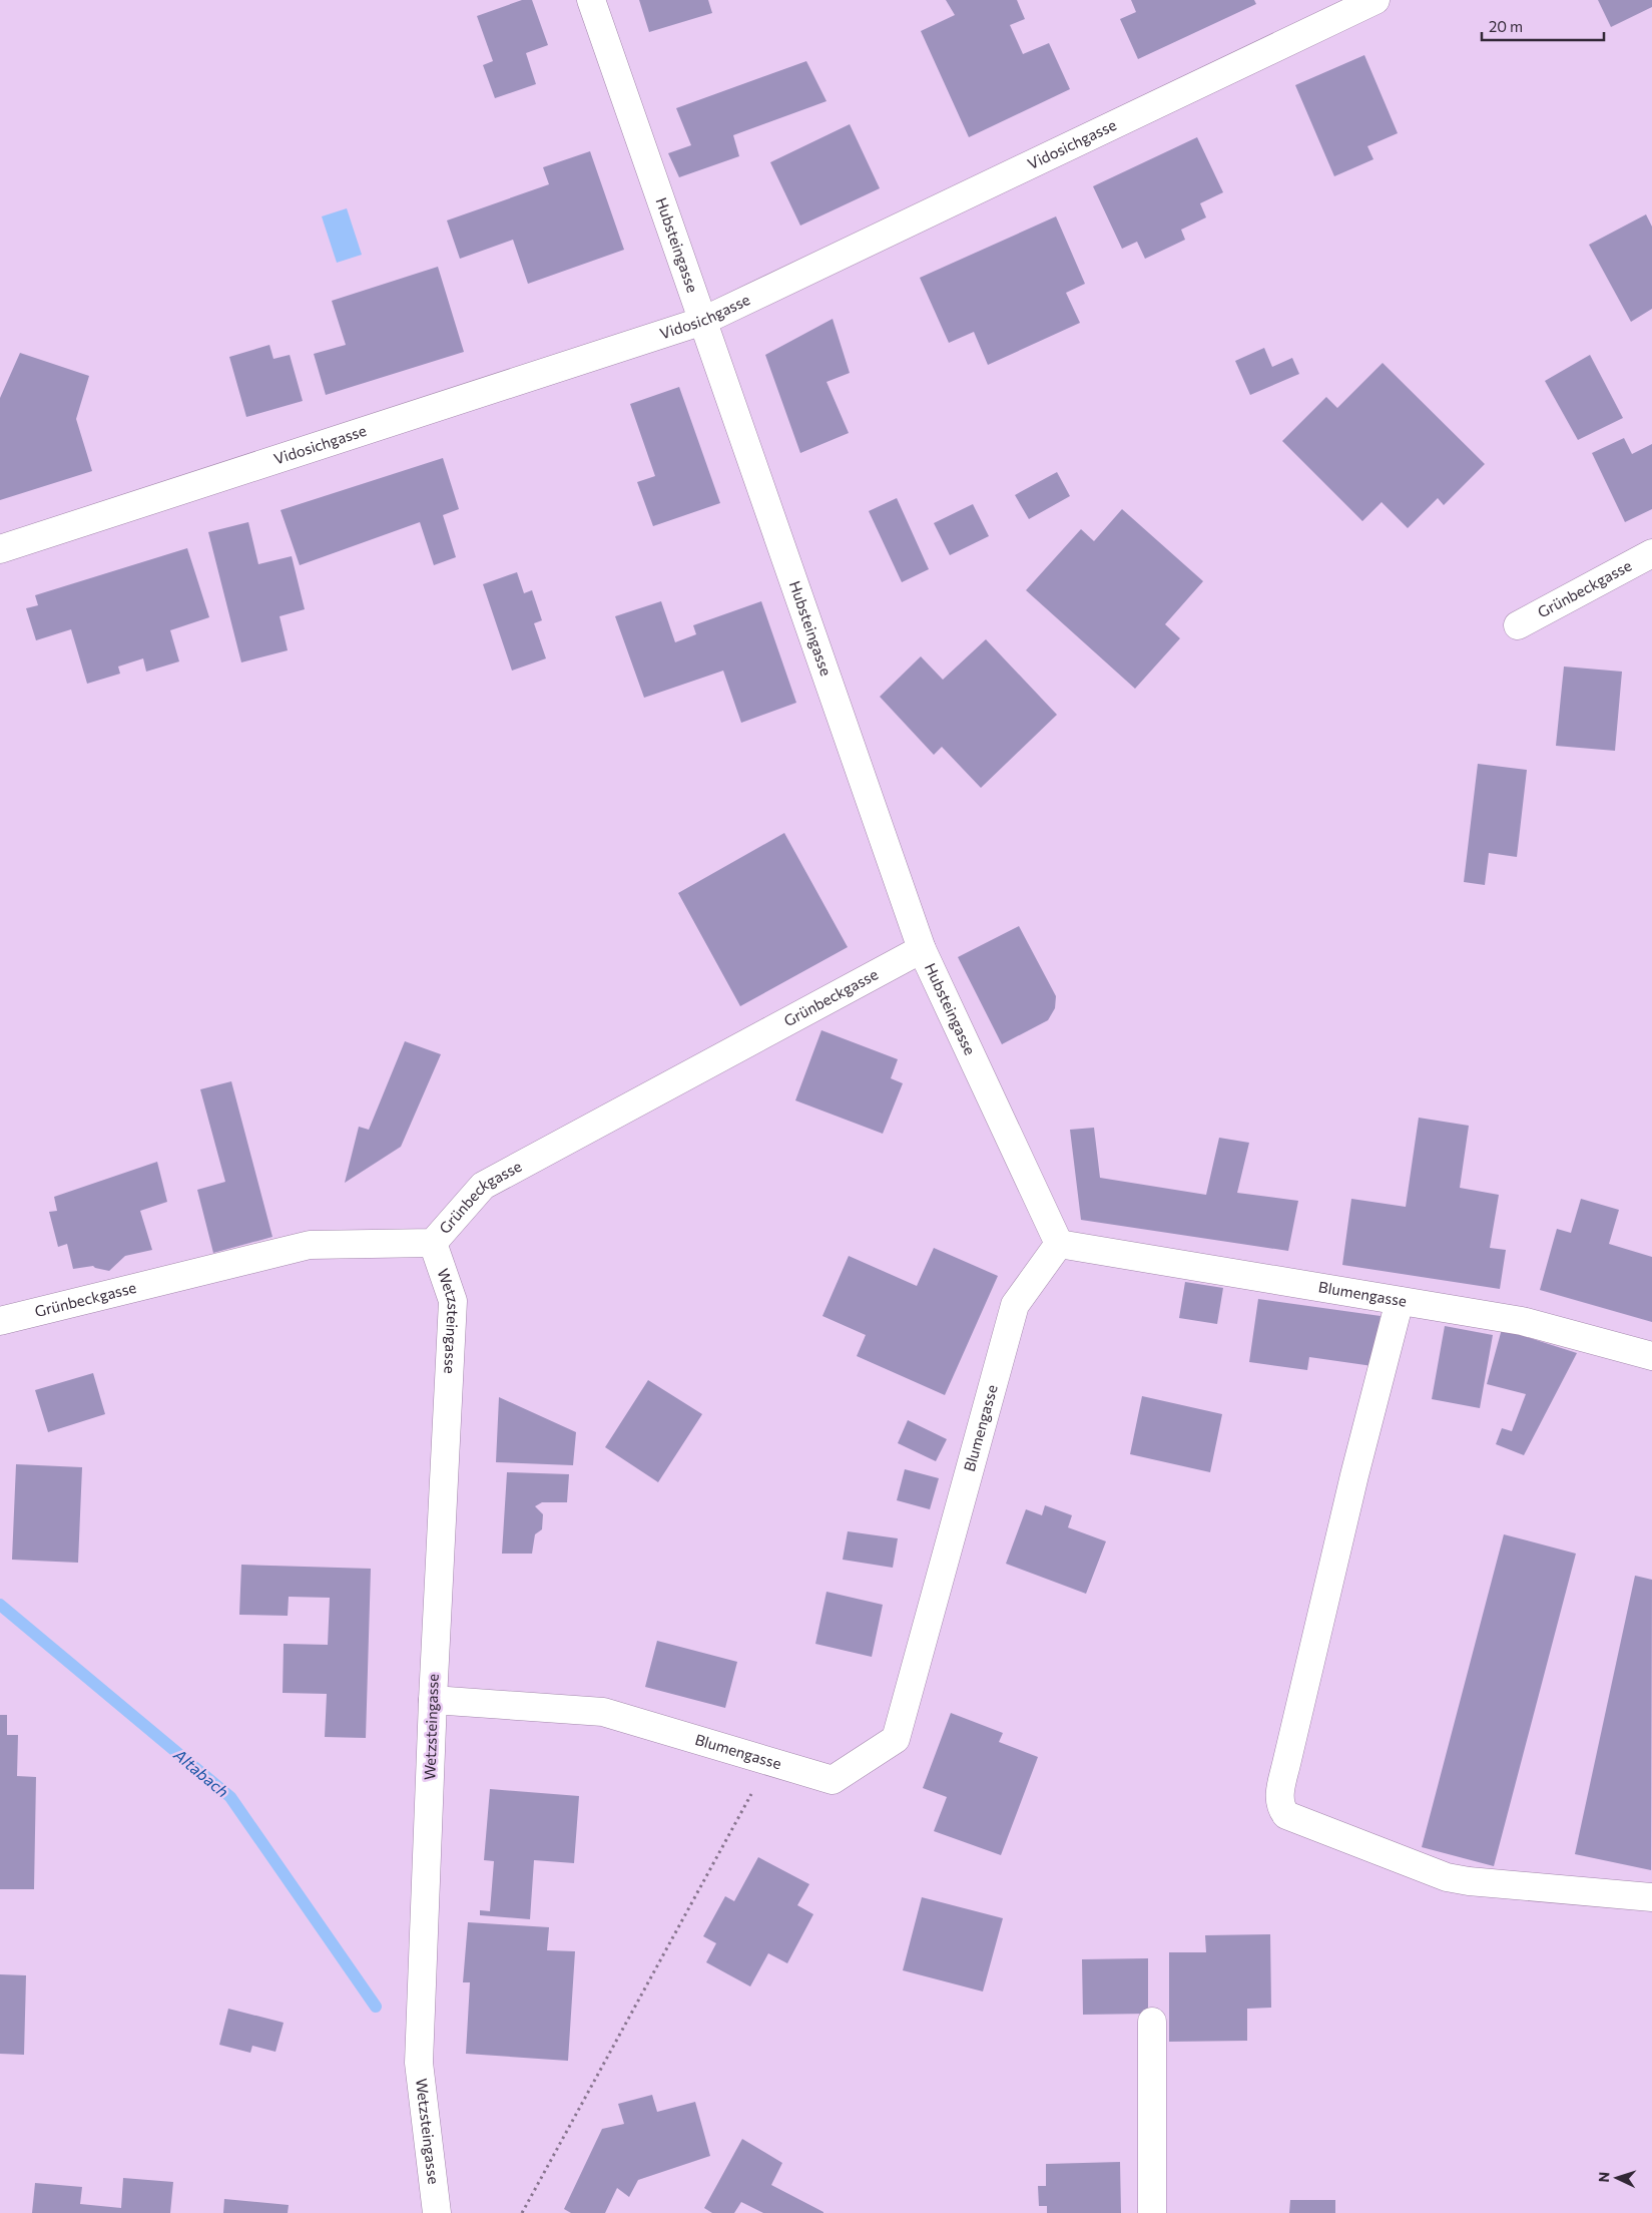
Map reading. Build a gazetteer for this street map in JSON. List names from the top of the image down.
{
  "streets": {
    "street": [
      "Vidosichgasse",
      "Hubsteingasse",
      "Grünbeckgasse",
      "Blumengasse",
      "Wetzsteingasse"
    ]
  },
  "crossings": [
    ["Vidosichgasse", "Hubsteingasse"],
    ["Hubsteingasse", "Grünbeckgasse"],
    ["Hubsteingasse", "Blumengasse"],
    ["Grünbeckgasse", "Wetzsteingasse"],
    ["Blumengasse", "Wetzsteingasse"]
  ],
  "water": ["Altabach"],
  "scale_bar": "20 m",
  "north": "left"
}
